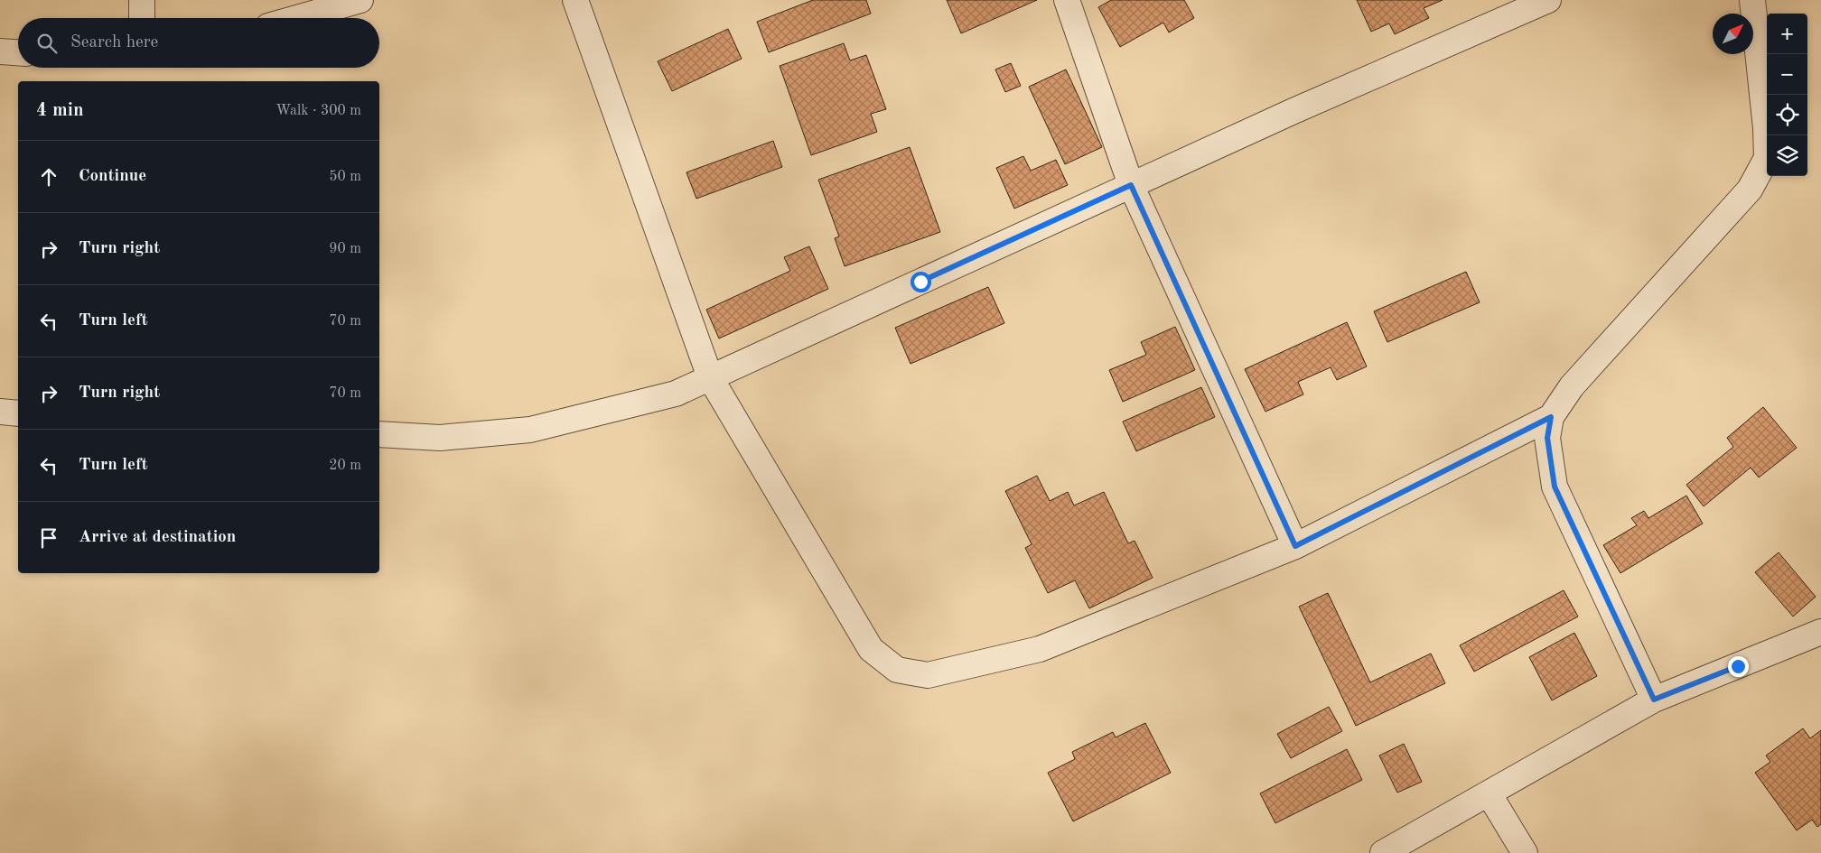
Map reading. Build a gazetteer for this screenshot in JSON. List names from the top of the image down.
{
  "north": "top right",
  "page": {
    "map_buttons": ["+", "−"],
    "search": "Search here",
    "heading": ["4 min", "Walk · 300 m"],
    "list": [
      ["Continue", "50 m"],
      ["Turn right", "90 m"],
      ["Turn left", "70 m"],
      ["Turn right", "70 m"],
      ["Turn left", "20 m"],
      "Arrive at destination"
    ]
  }
}
